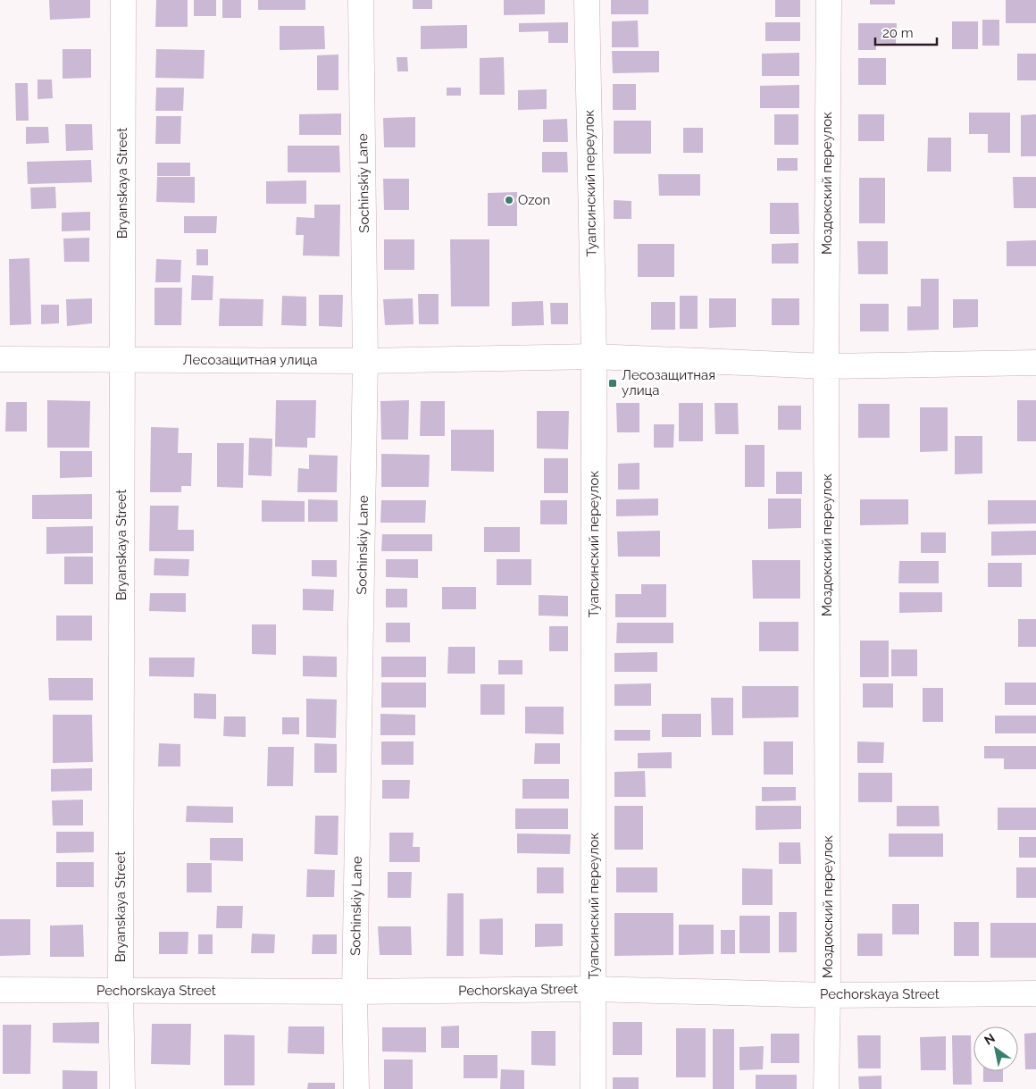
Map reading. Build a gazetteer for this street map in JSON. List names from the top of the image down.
{
  "streets": {
    "street": [
      "Bryanskaya Street",
      "Sochinskiy Lane",
      "Туапсинский переулок",
      "Моздокский переулок",
      "Лесозащитная улица",
      "Pechorskaya Street"
    ]
  },
  "crossings": [
    ["Bryanskaya Street", "Лесозащитная улица"],
    ["Bryanskaya Street", "Pechorskaya Street"],
    ["Sochinskiy Lane", "Лесозащитная улица"],
    ["Sochinskiy Lane", "Pechorskaya Street"],
    ["Туапсинский переулок", "Лесозащитная улица"],
    ["Туапсинский переулок", "Pechorskaya Street"],
    ["Моздокский переулок", "Лесозащитная улица"],
    ["Моздокский переулок", "Pechorskaya Street"]
  ],
  "places": {
    "other": ["Ozon"],
    "transit": ["Лесозащитная улица"]
  },
  "scale_bar": "20 m",
  "north": "top left"
}
